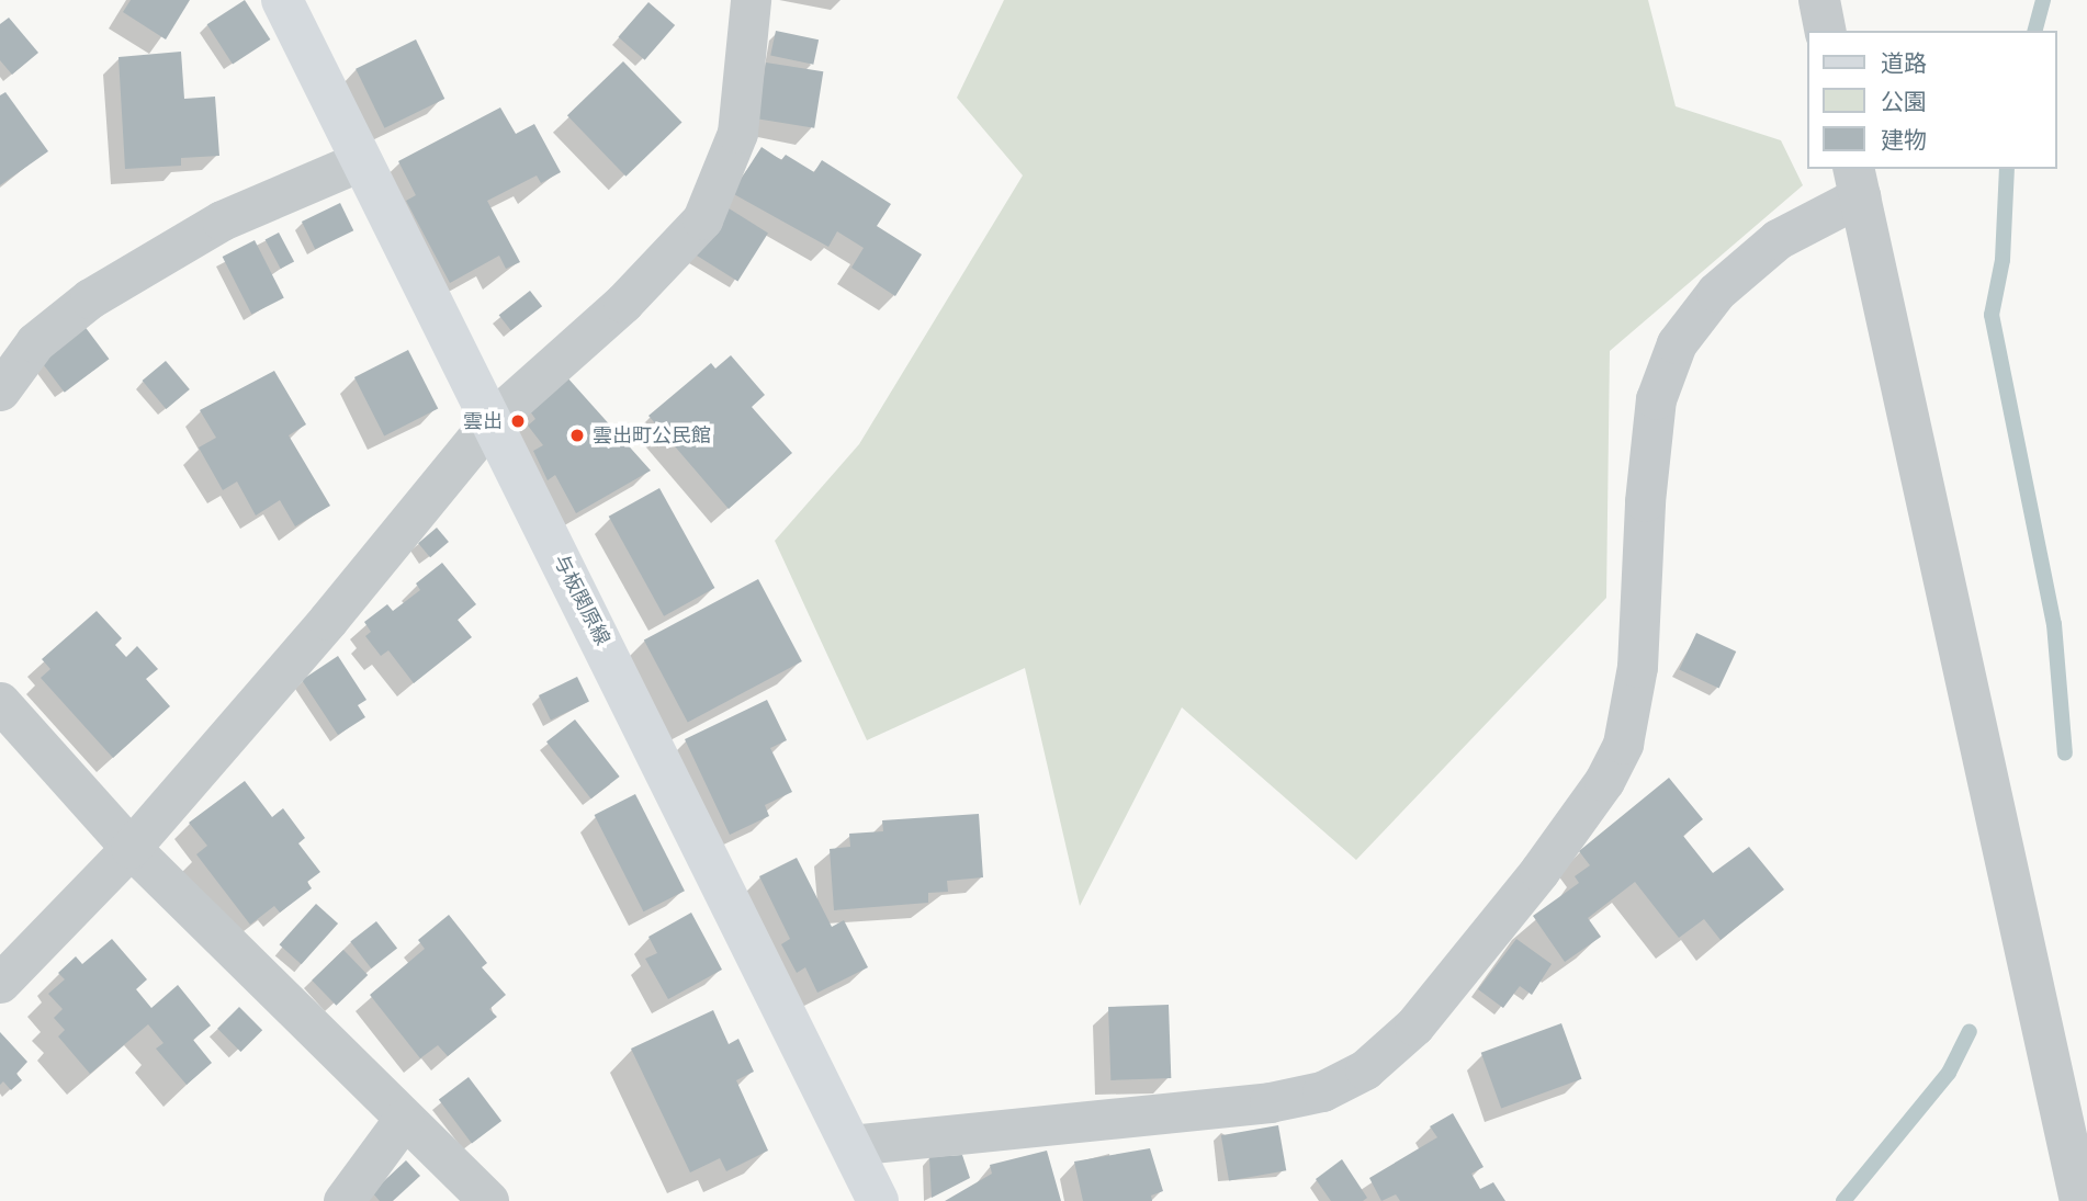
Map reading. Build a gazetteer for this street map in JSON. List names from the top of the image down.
{
  "streets": {
    "main road": ["与板関原線"]
  },
  "places": ["雲出", "雲出町公民館"],
  "legend": ["道路", "公園", "建物"]
}
